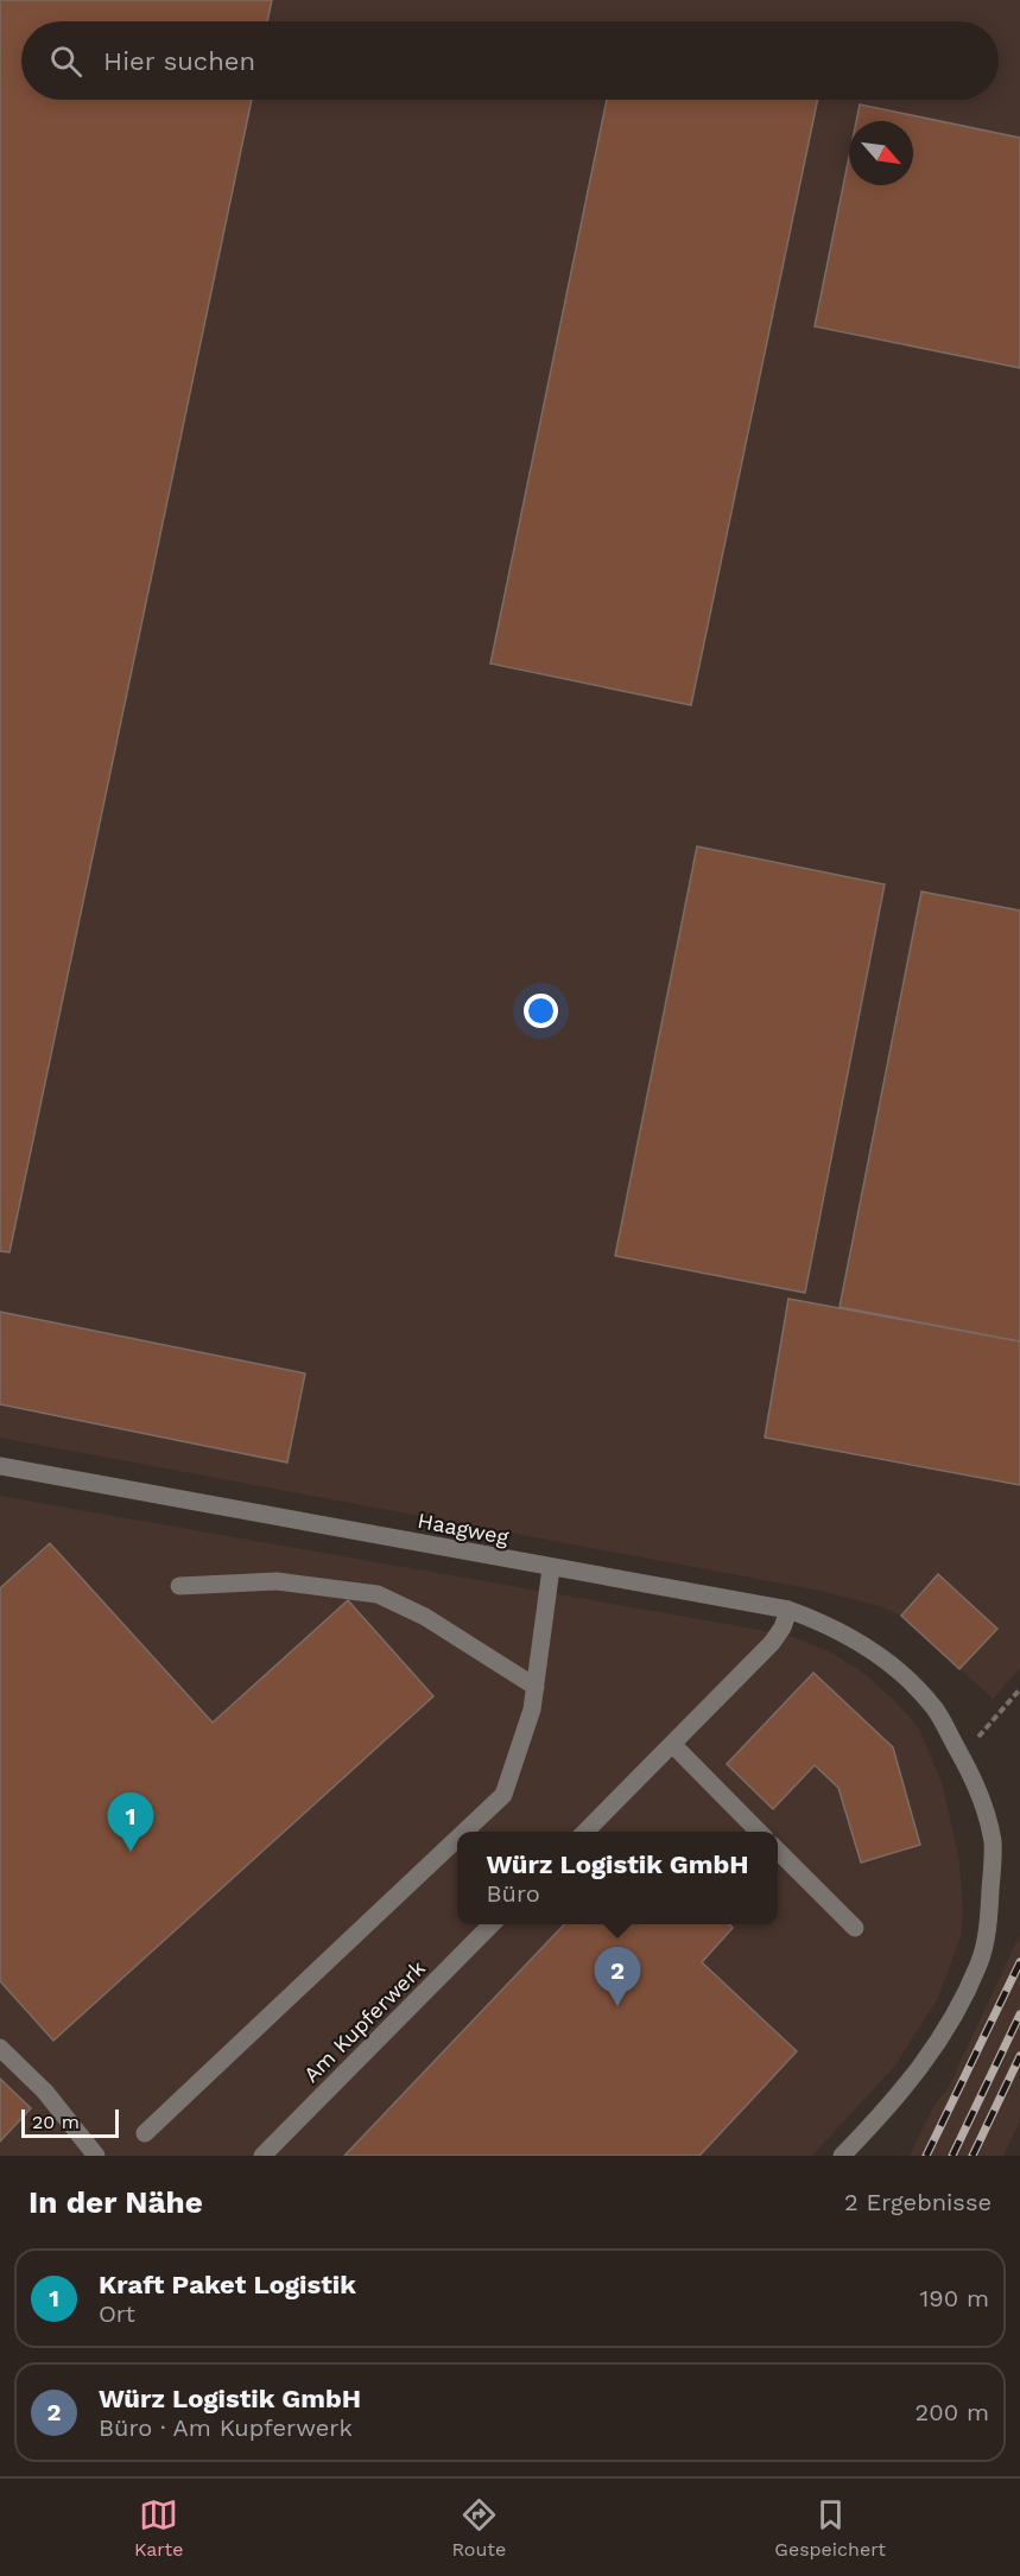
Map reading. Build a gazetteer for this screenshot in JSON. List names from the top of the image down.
{
  "streets": {
    "street": ["Haagweg", "Am Kupferwerk"]
  },
  "scale_bar": "20 m",
  "north": "bottom right",
  "page": {
    "search": "Hier suchen",
    "pins": ["1", "2"],
    "popup": ["Würz Logistik GmbH", "Büro"],
    "scale": "20 m",
    "heading": ["In der Nähe", "2 Ergebnisse"],
    "list": [
      {
        "mark": "1",
        "name": "Kraft Paket Logistik",
        "note": "Ort",
        "value": "190 m"
      },
      {
        "mark": "2",
        "name": "Würz Logistik GmbH",
        "note": "Büro · Am Kupferwerk",
        "value": "200 m"
      }
    ],
    "nav": ["Karte", "Route", "Gespeichert"]
  }
}
